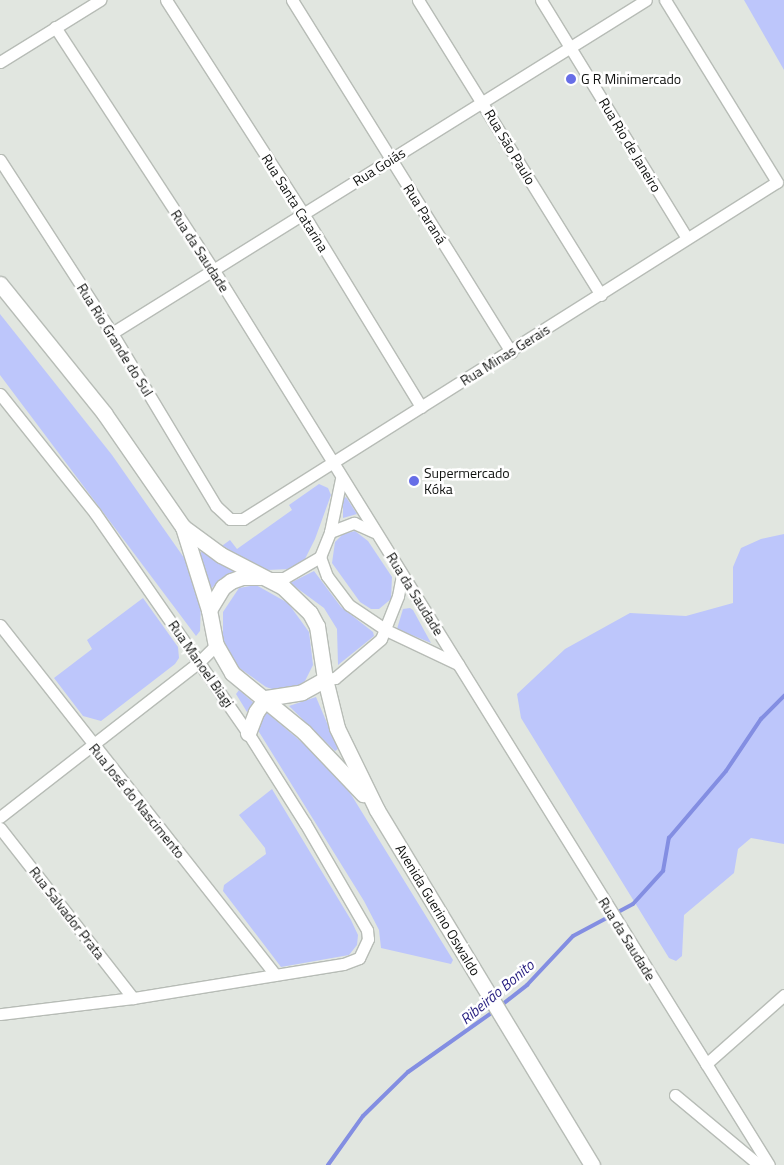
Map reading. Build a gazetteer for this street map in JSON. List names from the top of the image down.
{
  "streets": {
    "main road": ["Avenida Guerino Oswaldo"],
    "street": [
      "Rua Rio de Janeiro",
      "Rua São Paulo",
      "Rua Goiás",
      "Rua Santa Catarina",
      "Rua Paraná",
      "Rua da Saudade",
      "Rua Rio Grande do Sul",
      "Rua Minas Gerais",
      "Rua Manoel Biagi",
      "Rua José do Nascimento",
      "Rua Salvador Prata"
    ]
  },
  "crossings": [
    ["Rua Rio de Janeiro", "Rua Goiás"],
    ["Rua Rio de Janeiro", "Rua Minas Gerais"],
    ["Rua São Paulo", "Rua Goiás"],
    ["Rua São Paulo", "Rua Minas Gerais"],
    ["Rua Goiás", "Rua Santa Catarina"],
    ["Rua Goiás", "Rua Paraná"],
    ["Rua Goiás", "Rua da Saudade"],
    ["Rua Goiás", "Rua Rio Grande do Sul"],
    ["Rua Santa Catarina", "Rua Minas Gerais"],
    ["Rua Paraná", "Rua Minas Gerais"],
    ["Rua da Saudade", "Rua Minas Gerais"],
    ["Rua Rio Grande do Sul", "Rua Minas Gerais"],
    ["Rua Manoel Biagi", "Rua José do Nascimento"]
  ],
  "water": ["Ribeirão Bonito"],
  "places": ["G R Minimercado", "Supermercado Kóka"]
}
